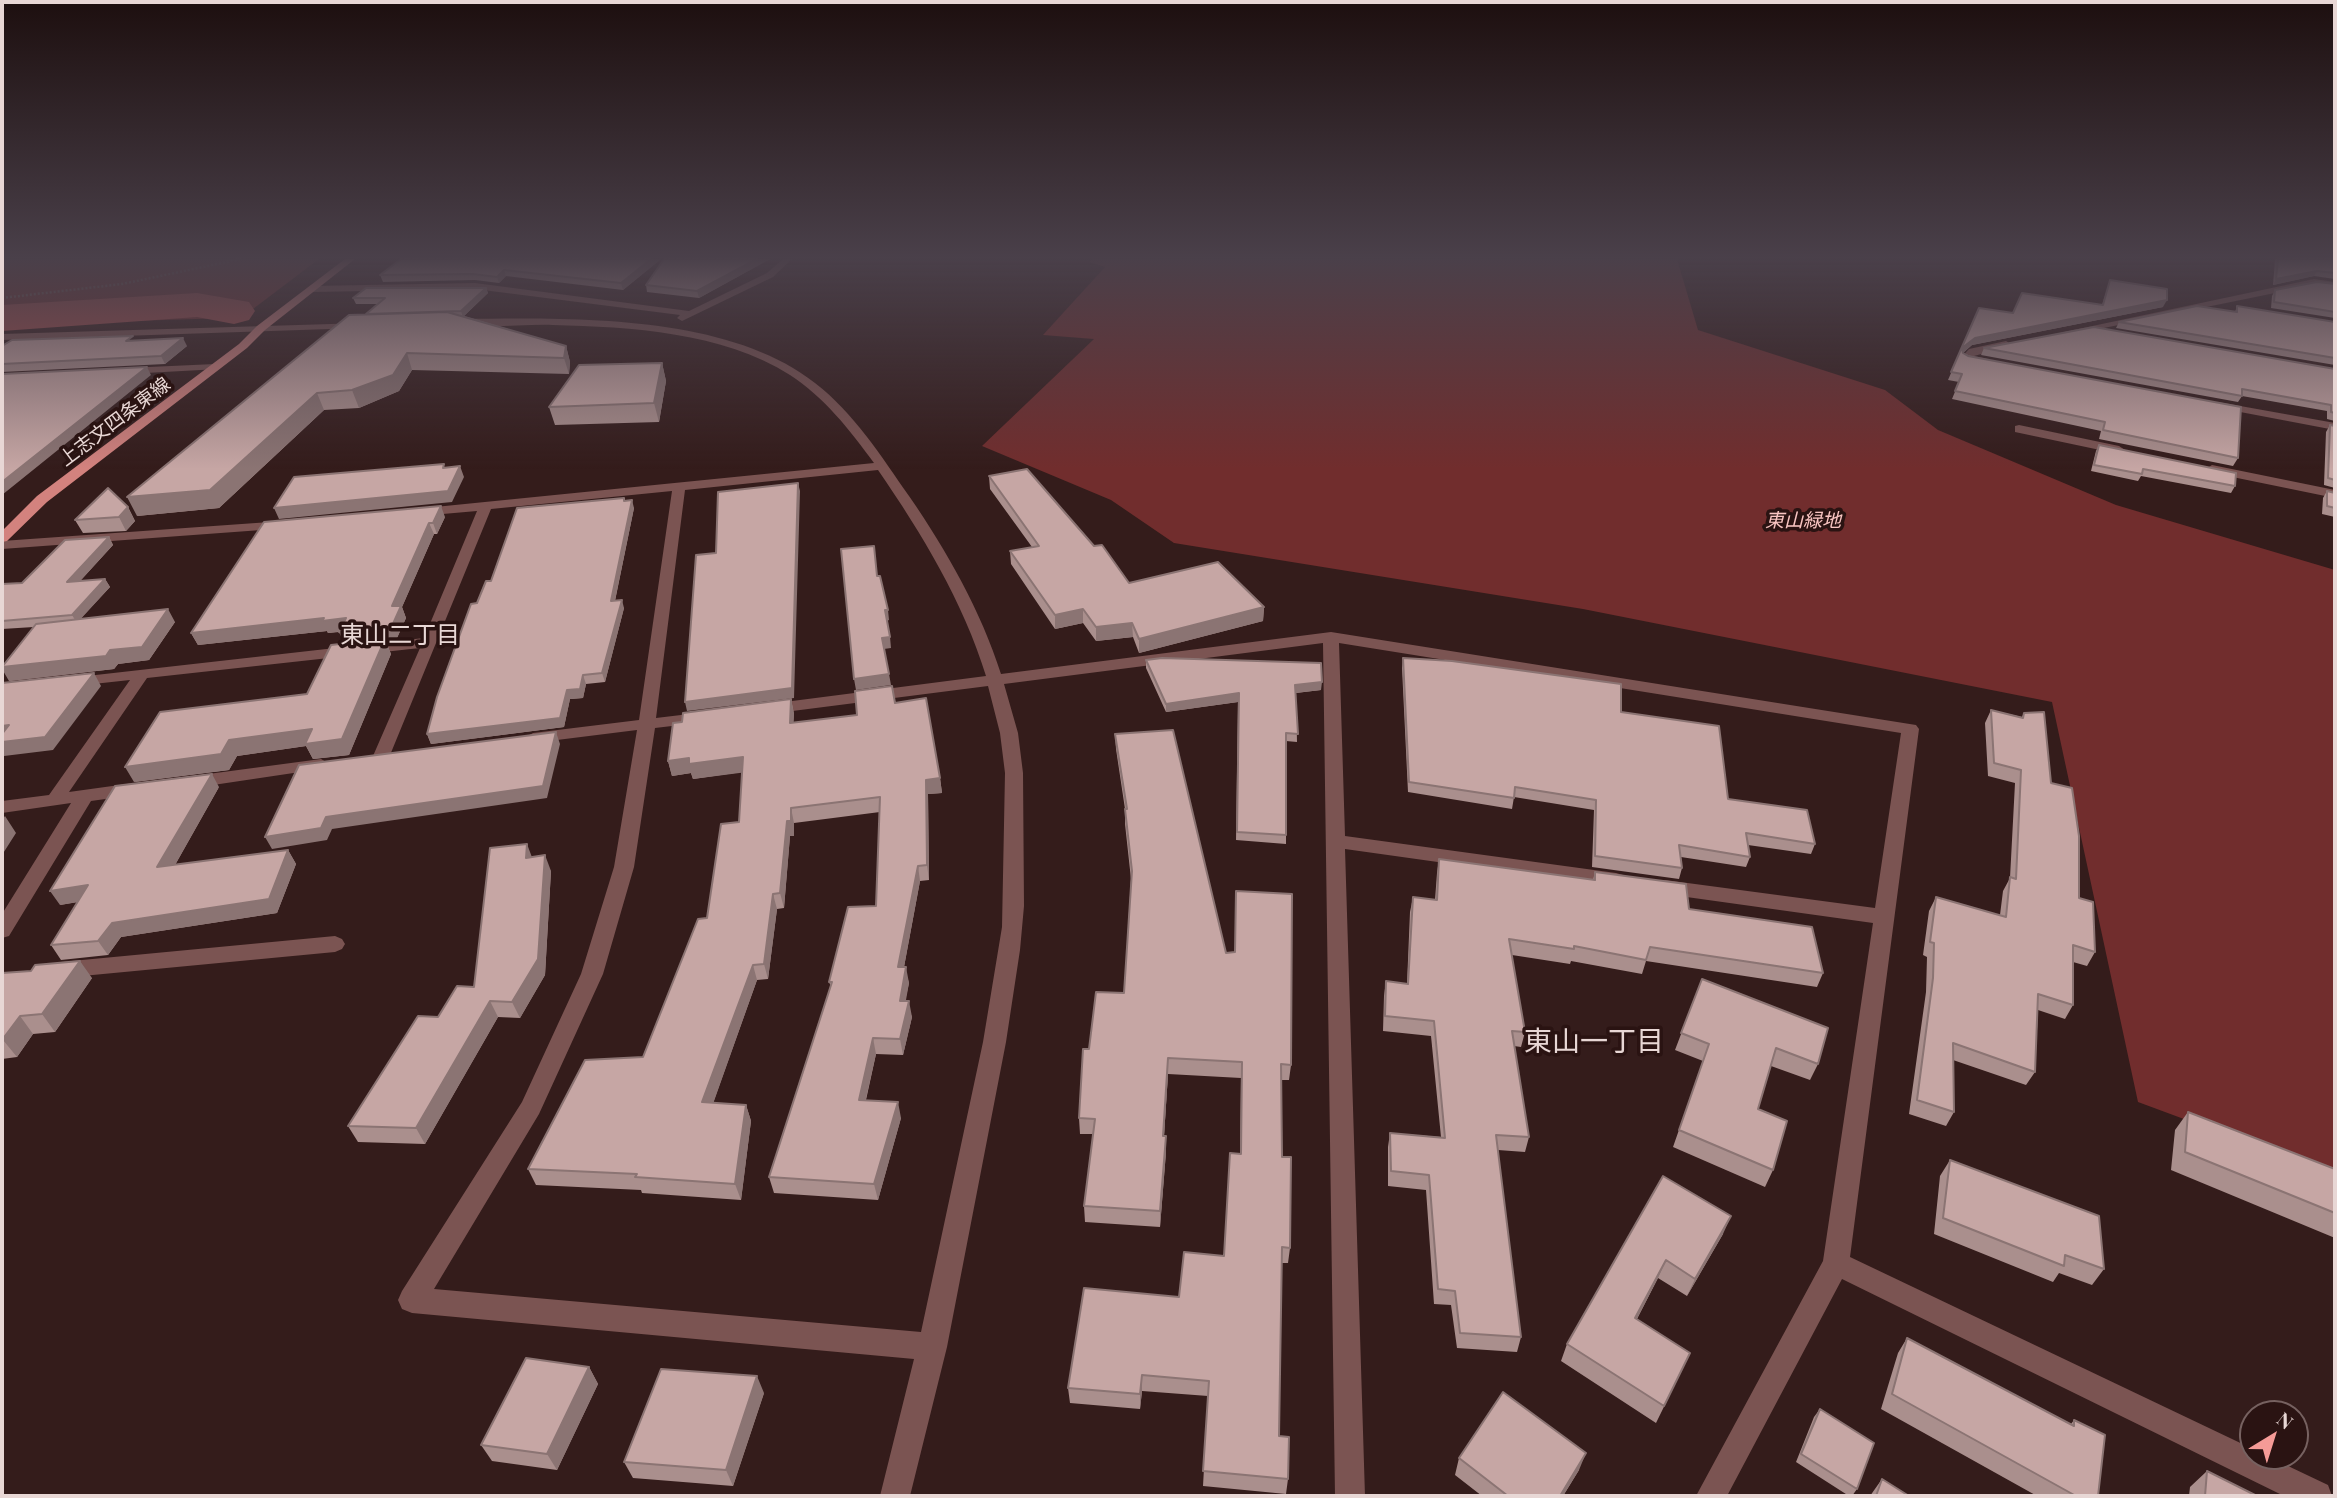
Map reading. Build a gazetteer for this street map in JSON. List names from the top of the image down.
{
  "streets": {
    "main road": ["上志文四条東線"]
  },
  "districts": ["東山二丁目", "東山一丁目"],
  "parks": ["東山緑地"],
  "north": "top right"
}
